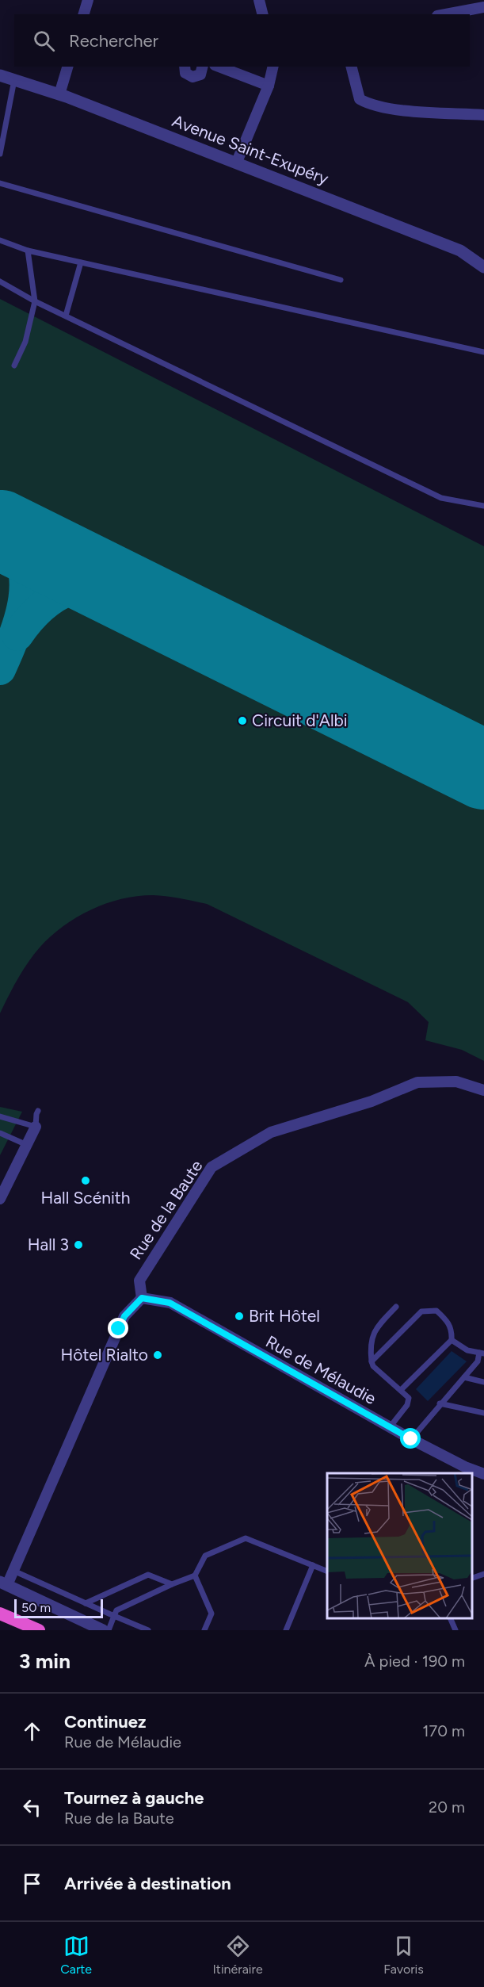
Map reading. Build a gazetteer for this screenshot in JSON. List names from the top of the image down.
{
  "streets": {
    "street": ["Avenue Saint-Exupéry", "Rue de la Baute", "Rue de Mélaudie"]
  },
  "crossings": [
    ["Rue de la Baute", "Rue de Mélaudie"]
  ],
  "places": [
    "Circuit d'Albi",
    "Hall Scénith",
    "Hall 3",
    "Brit Hôtel",
    "Hôtel Rialto"
  ],
  "scale_bar": "50 m",
  "page": {
    "search": "Rechercher",
    "scale": "50 m",
    "heading": ["3 min", "À pied · 190 m"],
    "list": [
      ["Continuez", "Rue de Mélaudie", "170 m"],
      ["Tournez à gauche", "Rue de la Baute", "20 m"],
      "Arrivée à destination"
    ],
    "nav": ["Carte", "Itinéraire", "Favoris"]
  }
}
